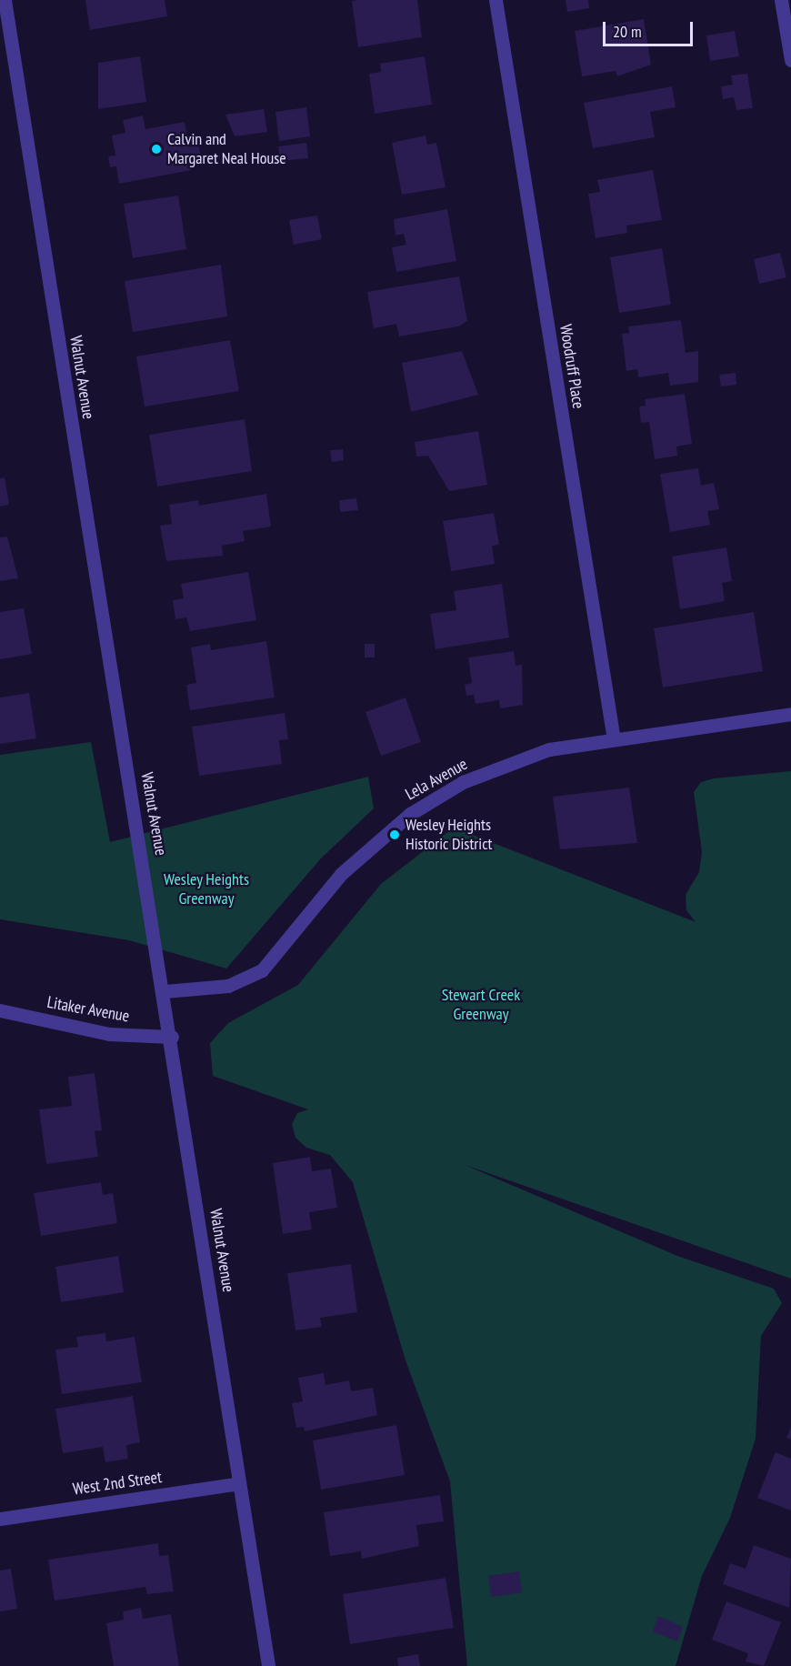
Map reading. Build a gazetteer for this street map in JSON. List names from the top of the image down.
{
  "streets": {
    "street": [
      "Woodruff Place",
      "Walnut Avenue",
      "Lela Avenue",
      "Litaker Avenue",
      "West 2nd Street"
    ]
  },
  "crossings": [
    ["Woodruff Place", "Lela Avenue"],
    ["Walnut Avenue", "Lela Avenue"],
    ["Walnut Avenue", "Litaker Avenue"],
    ["Walnut Avenue", "West 2nd Street"]
  ],
  "parks": ["Wesley Heights Greenway", "Stewart Creek Greenway"],
  "places": ["Calvin and Margaret Neal House", "Wesley Heights Historic District"],
  "scale_bar": "20 m"
}
